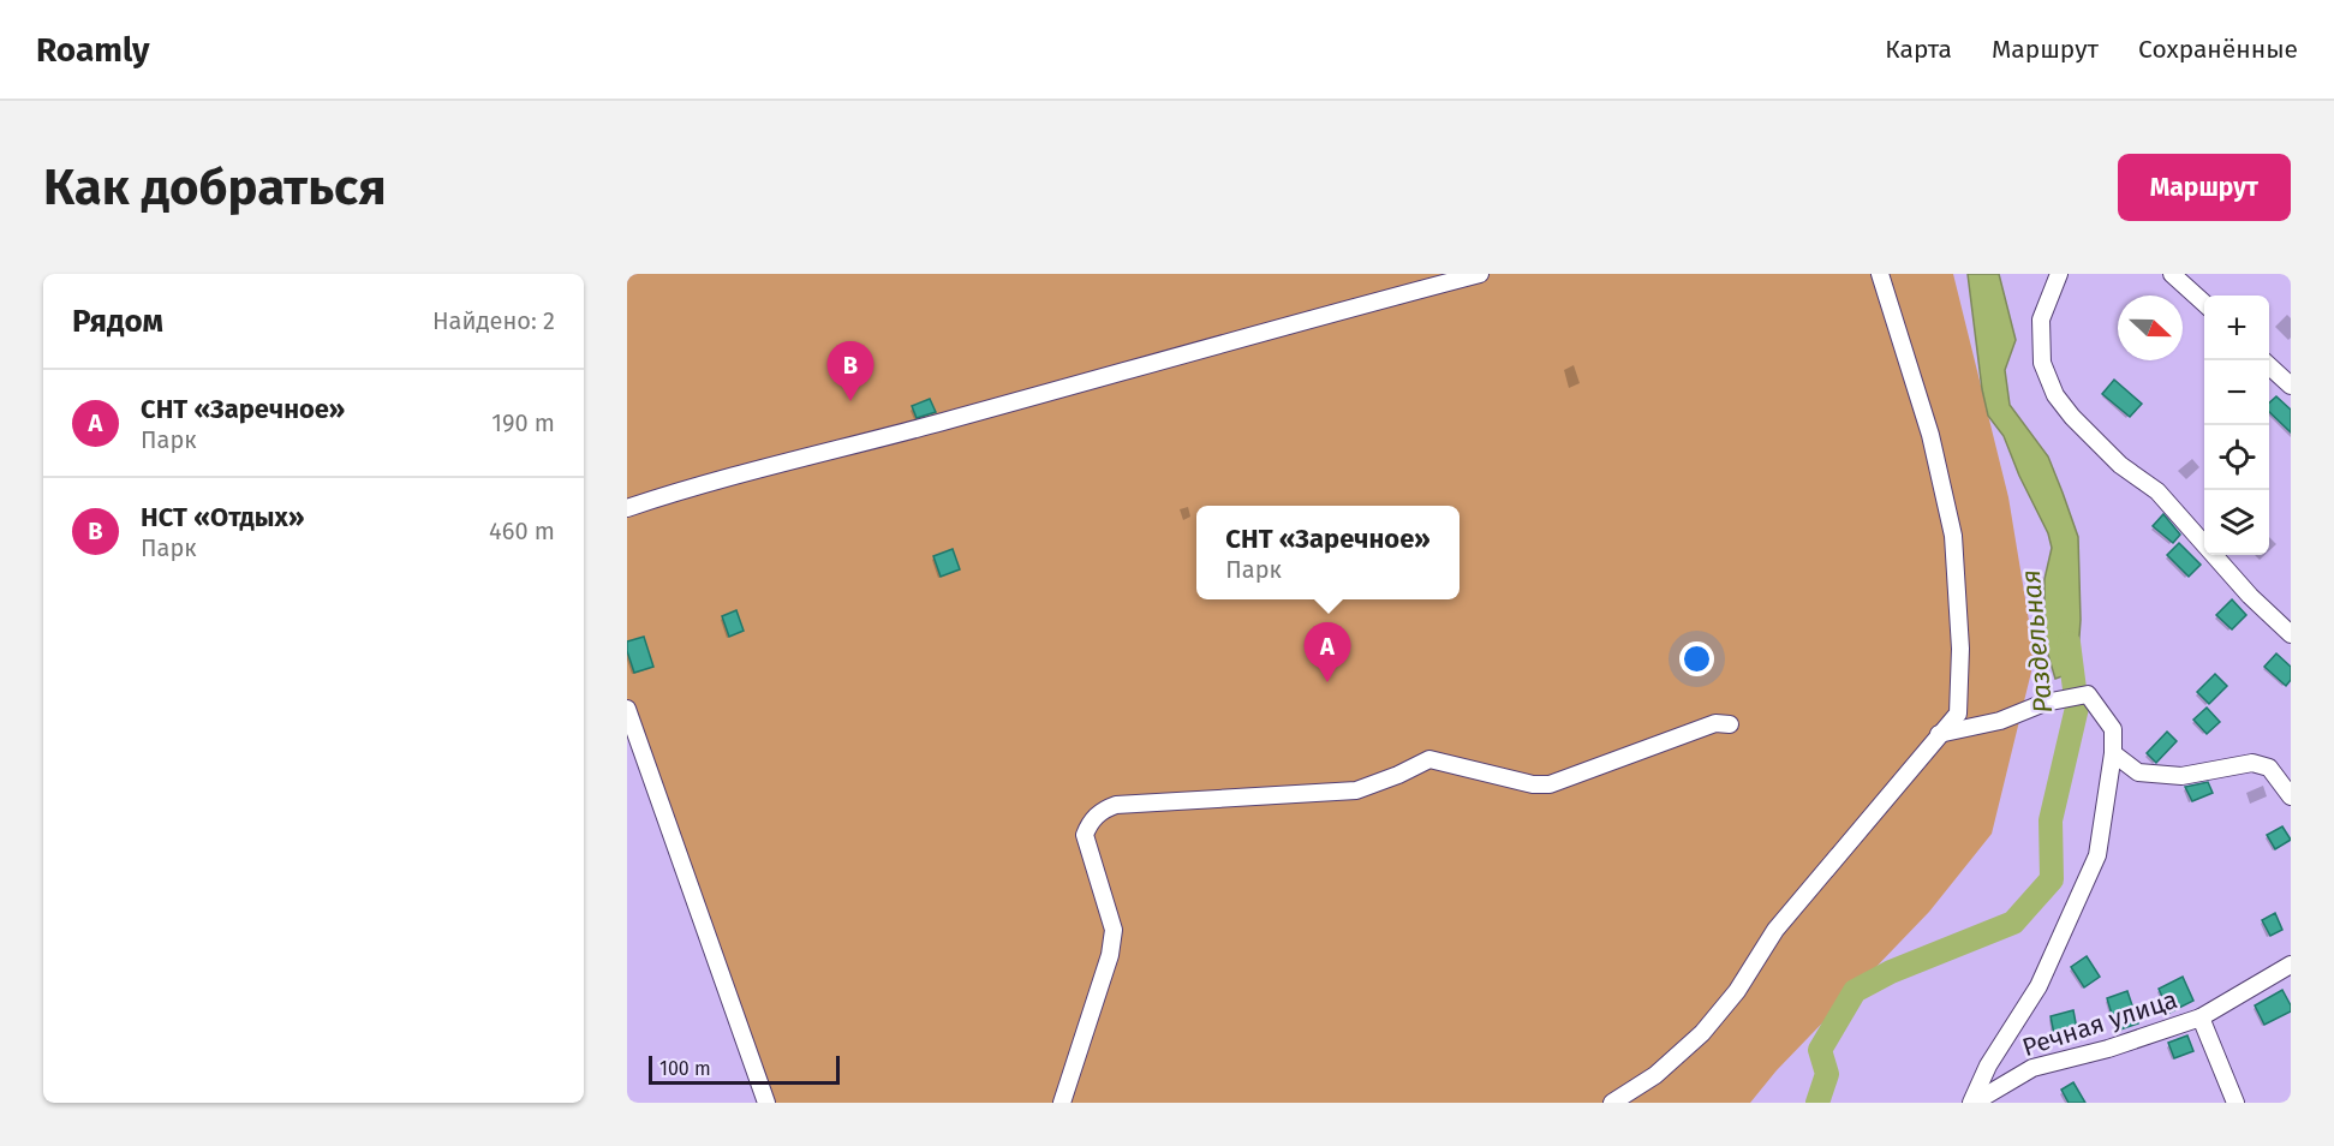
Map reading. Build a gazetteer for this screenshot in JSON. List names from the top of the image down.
{
  "streets": {
    "street": ["Речная улица"]
  },
  "water": ["Раздельная"],
  "scale_bar": "100 m",
  "north": "right",
  "page": {
    "header": "Roamly",
    "nav": ["Карта", "Маршрут", "Сохранённые"],
    "buttons": "Маршрут",
    "title": "Как добраться",
    "heading": ["Рядом", "Найдено: 2"],
    "map_buttons": ["+", "−"],
    "pins": ["B", "A"],
    "list": [
      {
        "mark": "A",
        "name": "СНТ «Заречное»",
        "note": "Парк",
        "value": "190 m"
      },
      {
        "mark": "B",
        "name": "НСТ «Отдых»",
        "note": "Парк",
        "value": "460 m"
      }
    ],
    "popup": ["СНТ «Заречное»", "Парк"],
    "scale": "100 m"
  }
}
